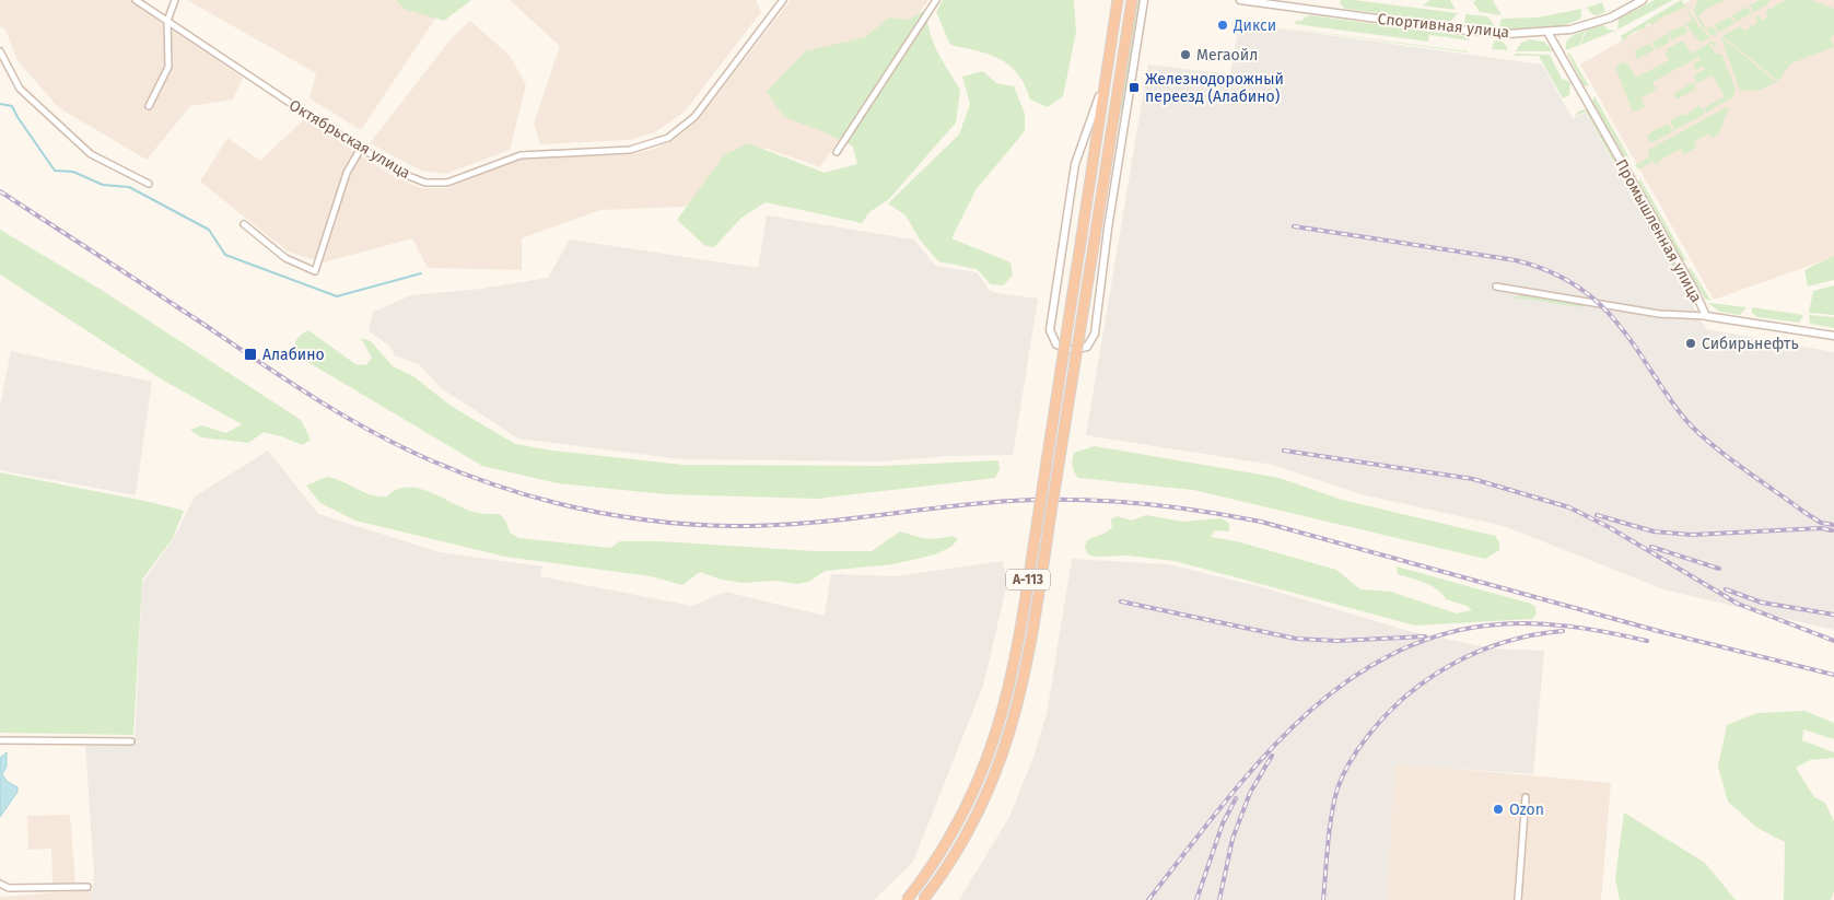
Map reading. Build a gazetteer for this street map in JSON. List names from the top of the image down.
{
  "streets": {
    "highway": ["А-113"],
    "street": ["Спортивная улица", "Октябрьская улица", "Промышленная улица"]
  },
  "crossings": [
    ["Спортивная улица", "Промышленная улица"]
  ],
  "places": {
    "other": [
      "Дикси",
      "Мегаойл",
      "Сибирьнефть",
      "Ozon"
    ],
    "transit": ["Железнодорожный переезд (Алабино)", "Алабино"]
  }
}
